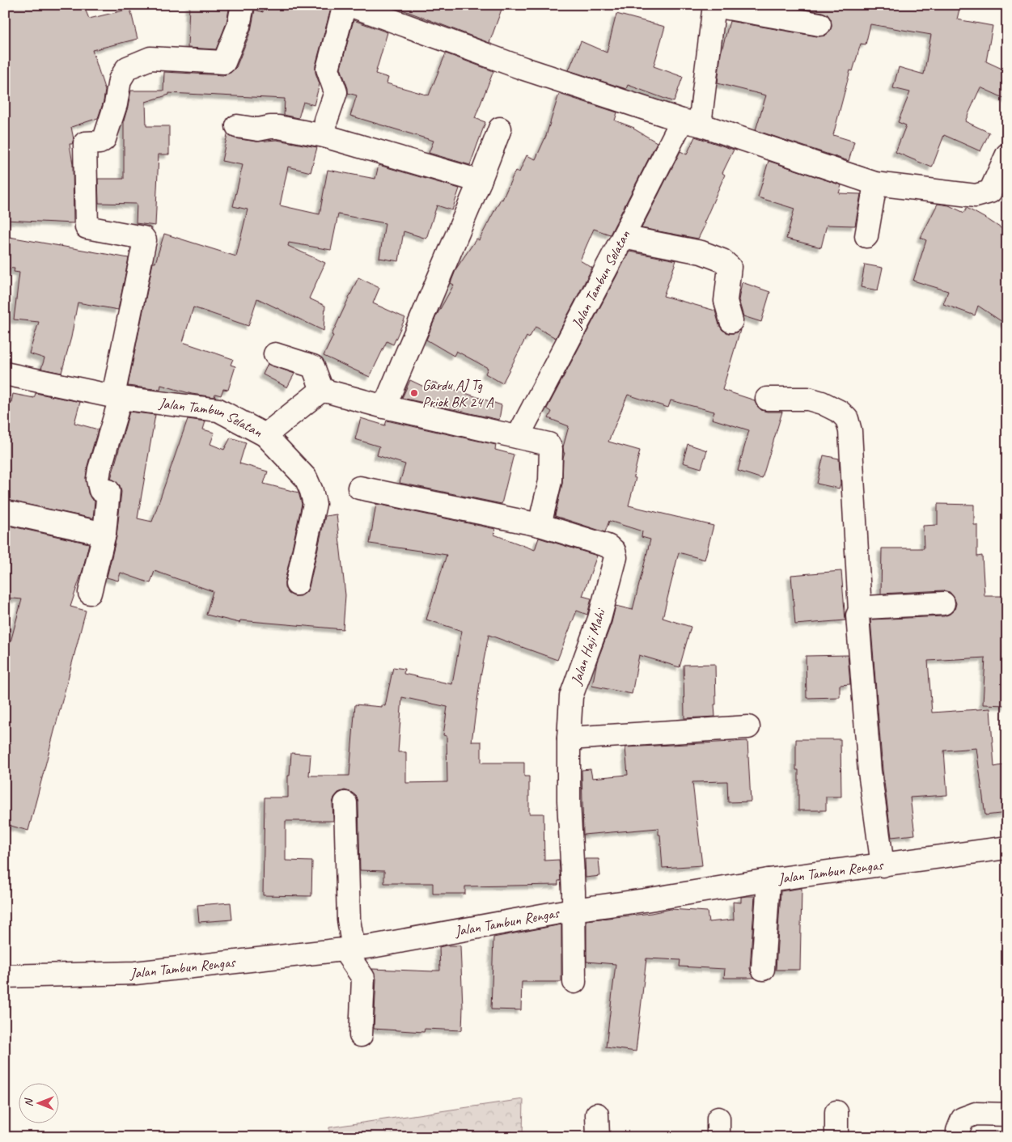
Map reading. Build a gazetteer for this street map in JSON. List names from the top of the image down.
{
  "streets": {
    "street": ["Jalan Tambun Selatan", "Jalan Haji Mahi", "Jalan Tambun Rengas"]
  },
  "crossings": [
    ["Jalan Haji Mahi", "Jalan Tambun Rengas"]
  ],
  "places": ["Gardu AJ Tg Priok BK 24 A"],
  "north": "left"
}
